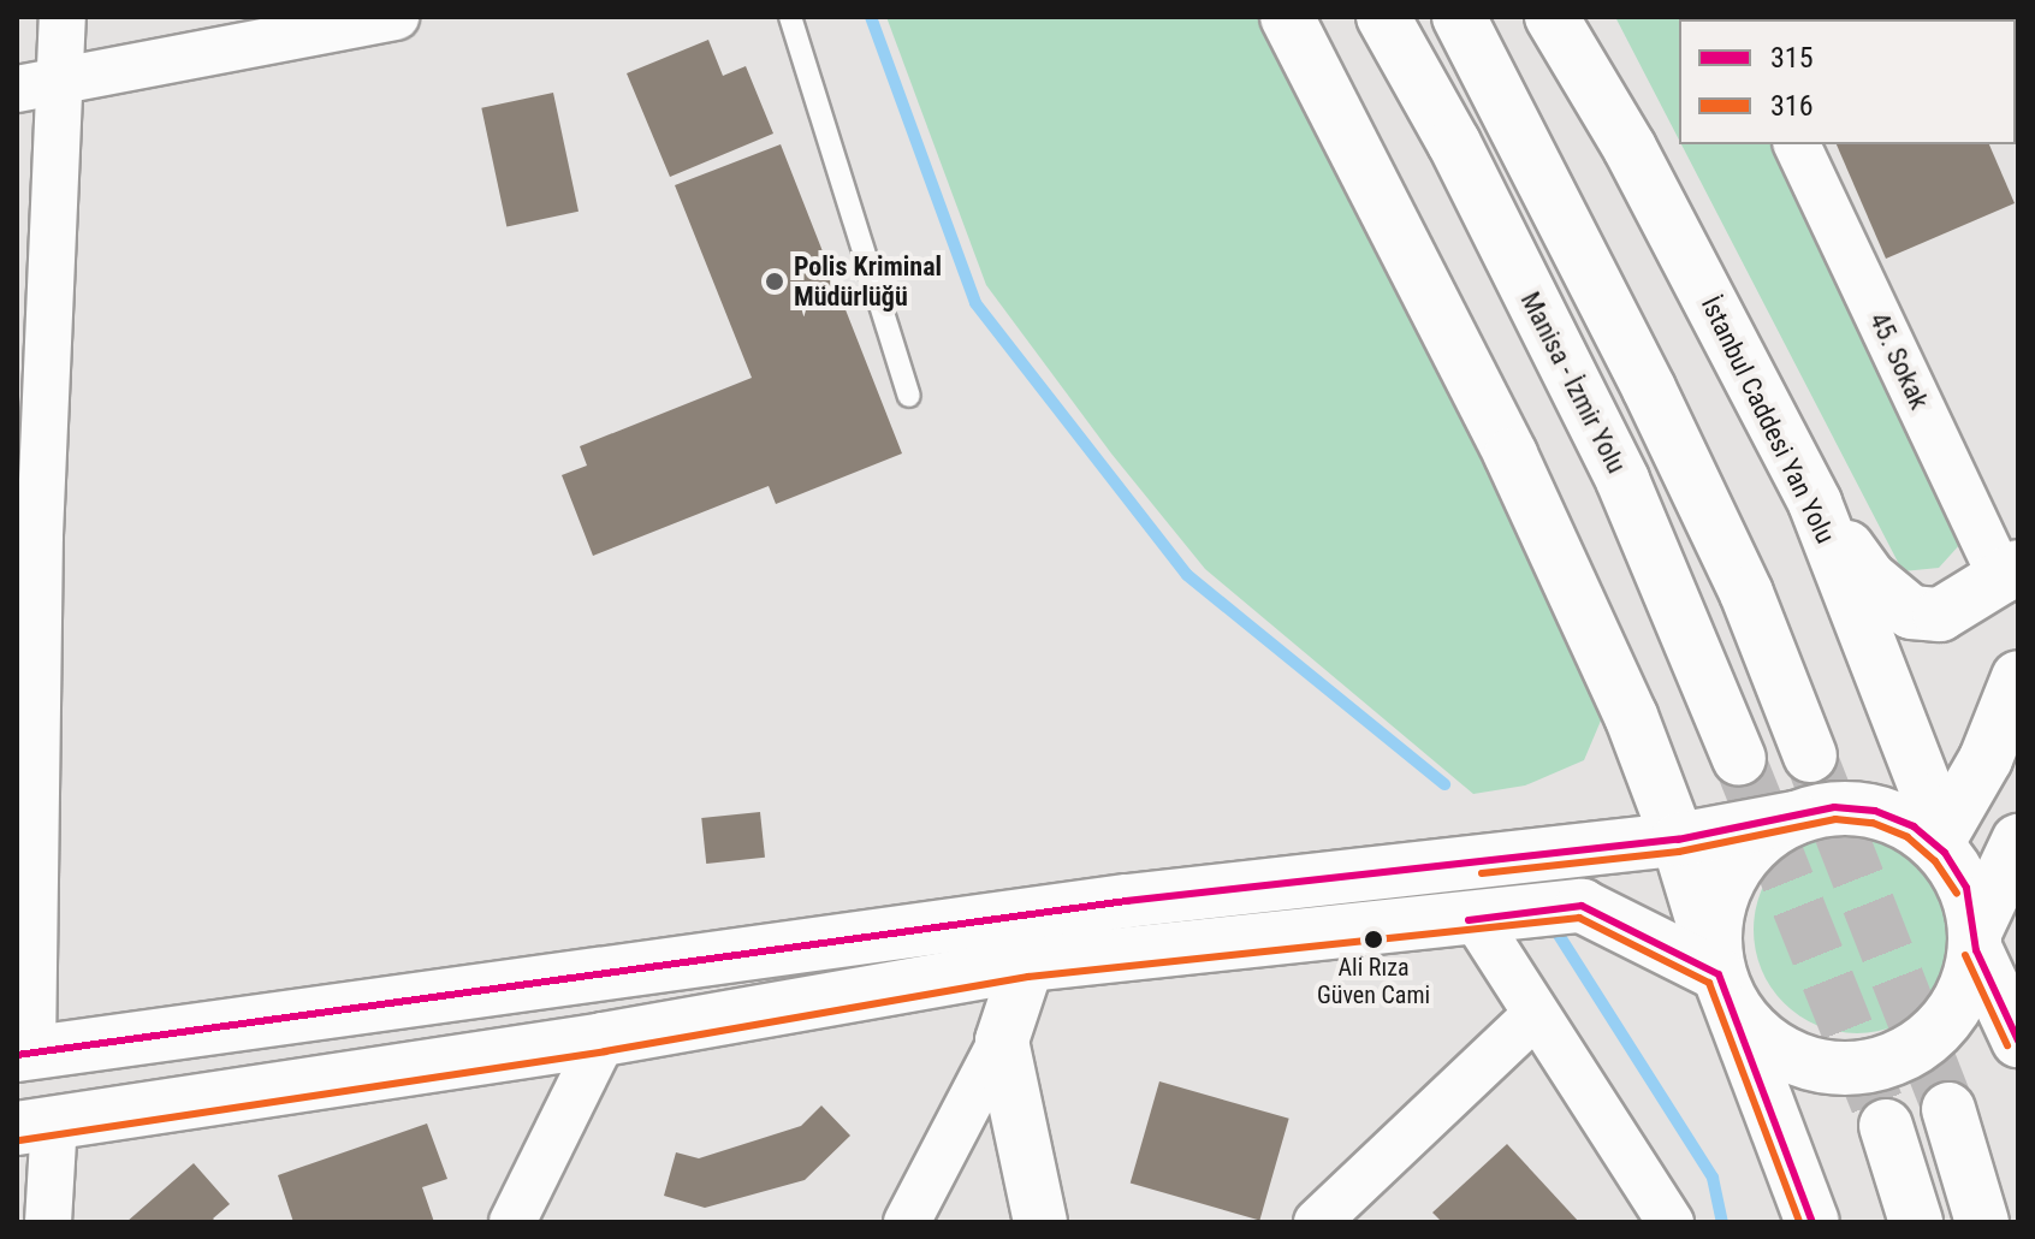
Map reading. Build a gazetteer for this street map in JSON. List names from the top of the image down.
{
  "streets": {
    "main road": ["Manisa - İzmir Yolu", "İstanbul Caddesi Yan Yolu"],
    "street": ["45. Sokak"]
  },
  "places": ["Polis Kriminal Müdürlüğü", "Ali Rıza Güven Cami"],
  "lines": ["transit line 315", "transit line 316"],
  "legend": ["315", "316"]
}
